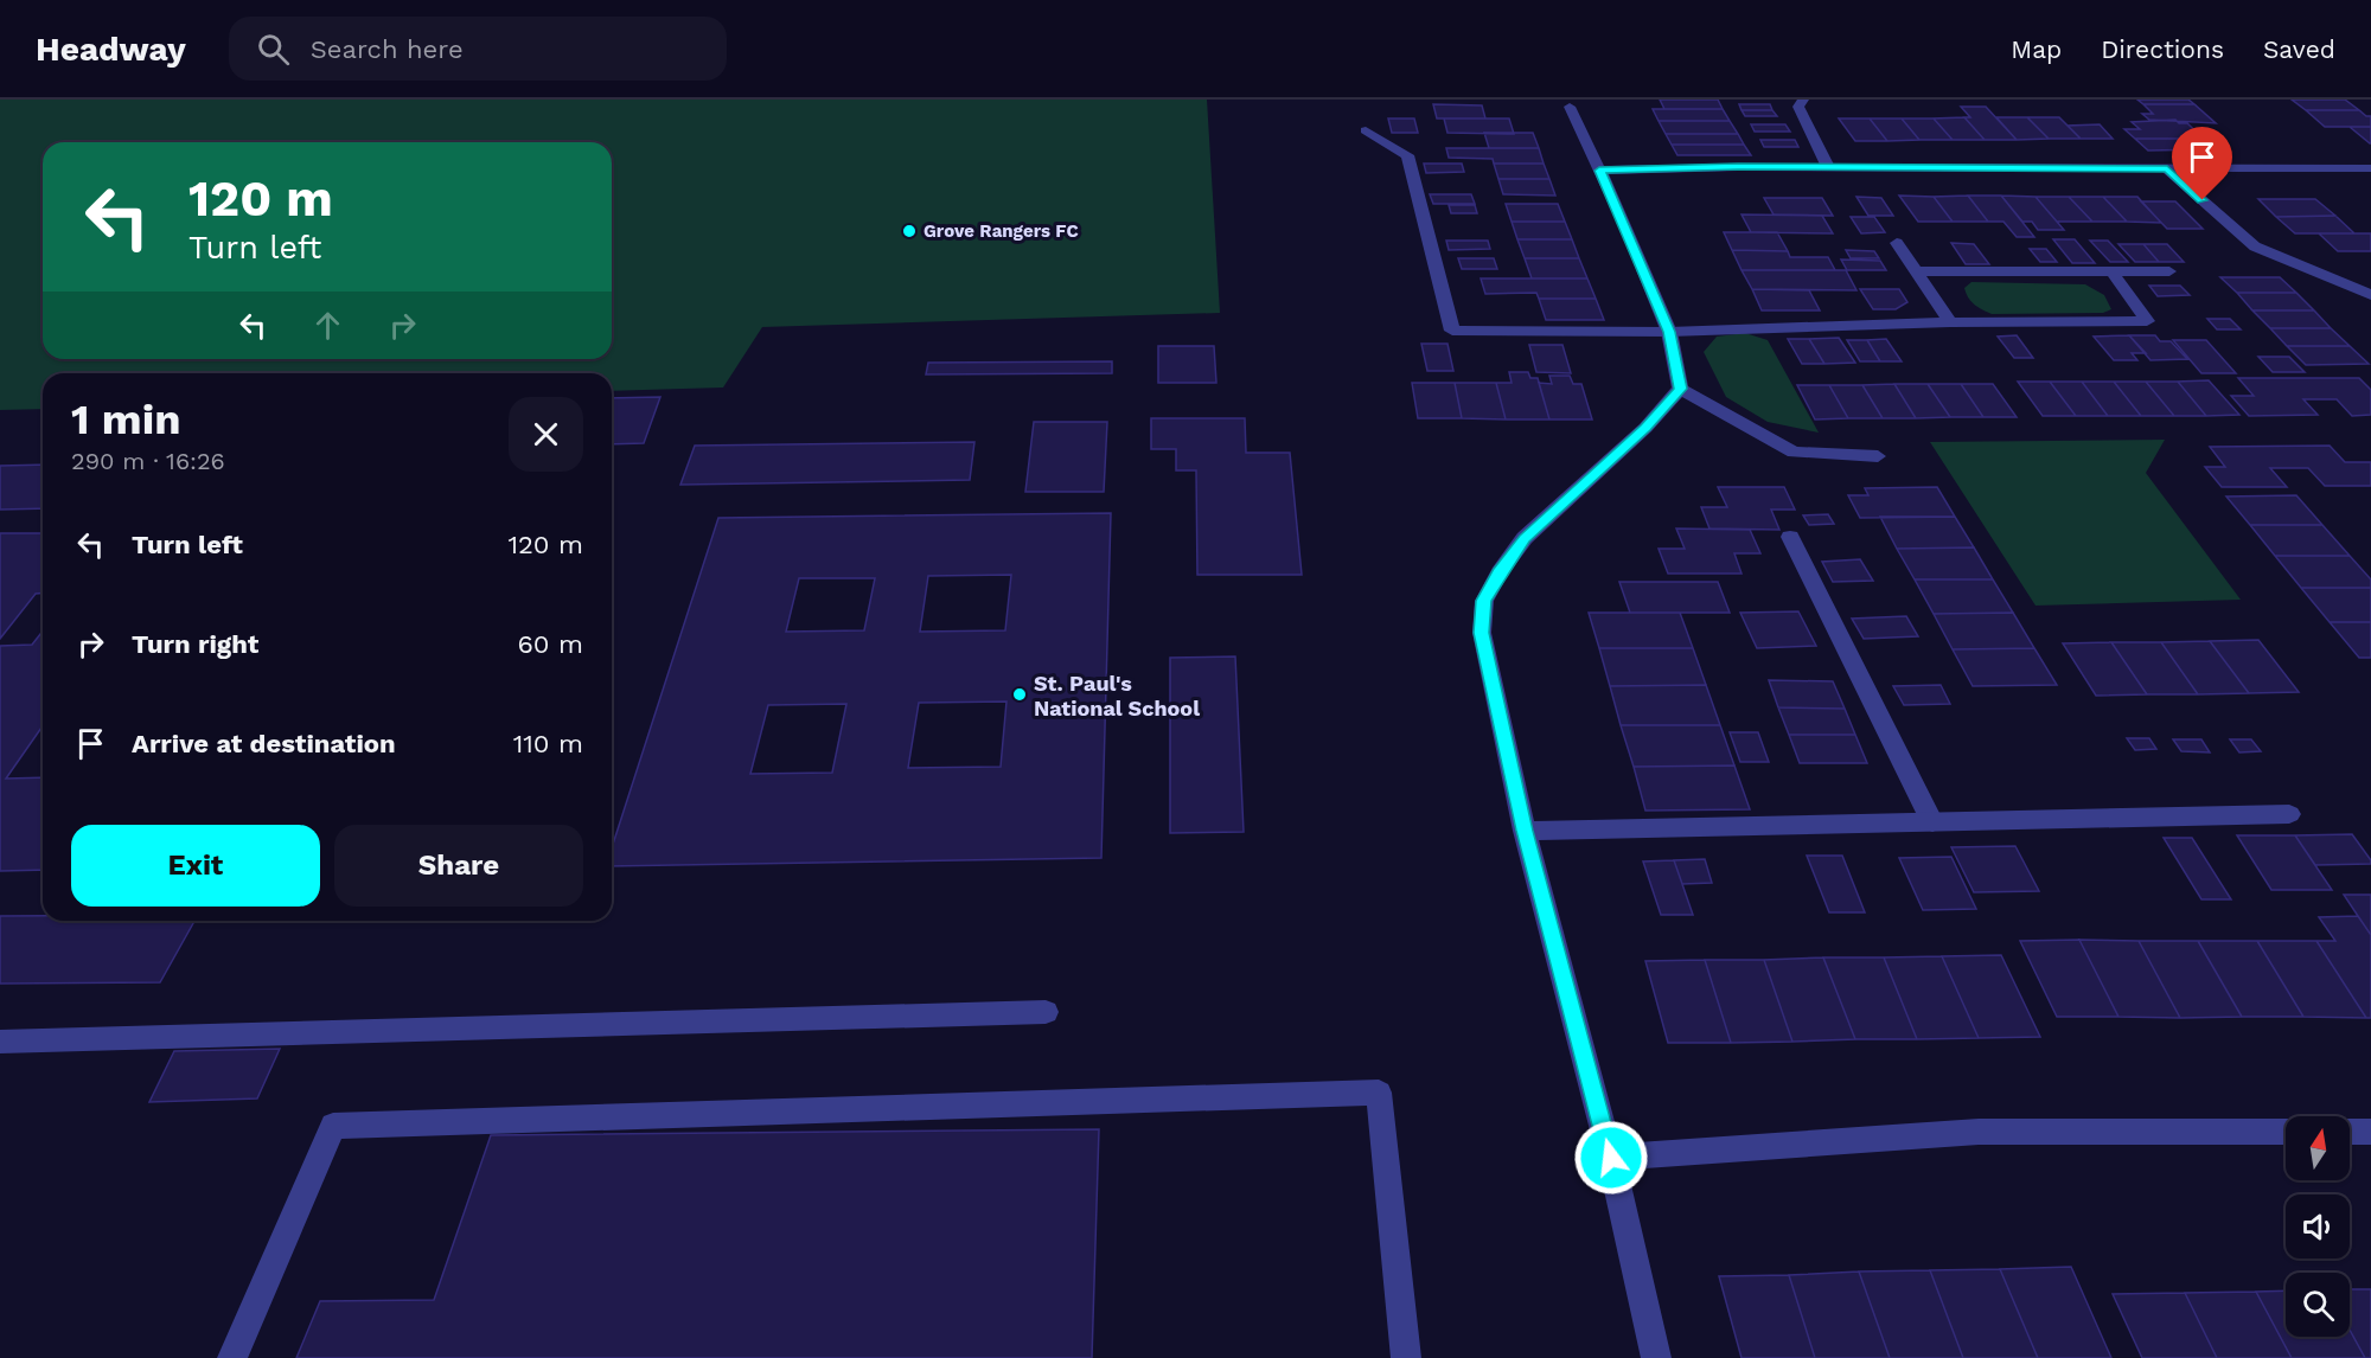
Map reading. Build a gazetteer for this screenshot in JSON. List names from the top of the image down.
{
  "places": ["Grove Rangers FC", "St. Paul's National School"],
  "north": "top",
  "page": {
    "header": "Headway",
    "search": "Search here",
    "nav": ["Map", "Directions", "Saved"],
    "turn": ["120 m", "Turn left"],
    "heading": ["1 min", "290 m · 16:26"],
    "list": [
      {
        "name": "Turn left",
        "value": "120 m"
      },
      {
        "name": "Turn right",
        "value": "60 m"
      },
      {
        "name": "Arrive at destination",
        "value": "110 m"
      }
    ],
    "buttons": ["Exit", "Share"]
  }
}
